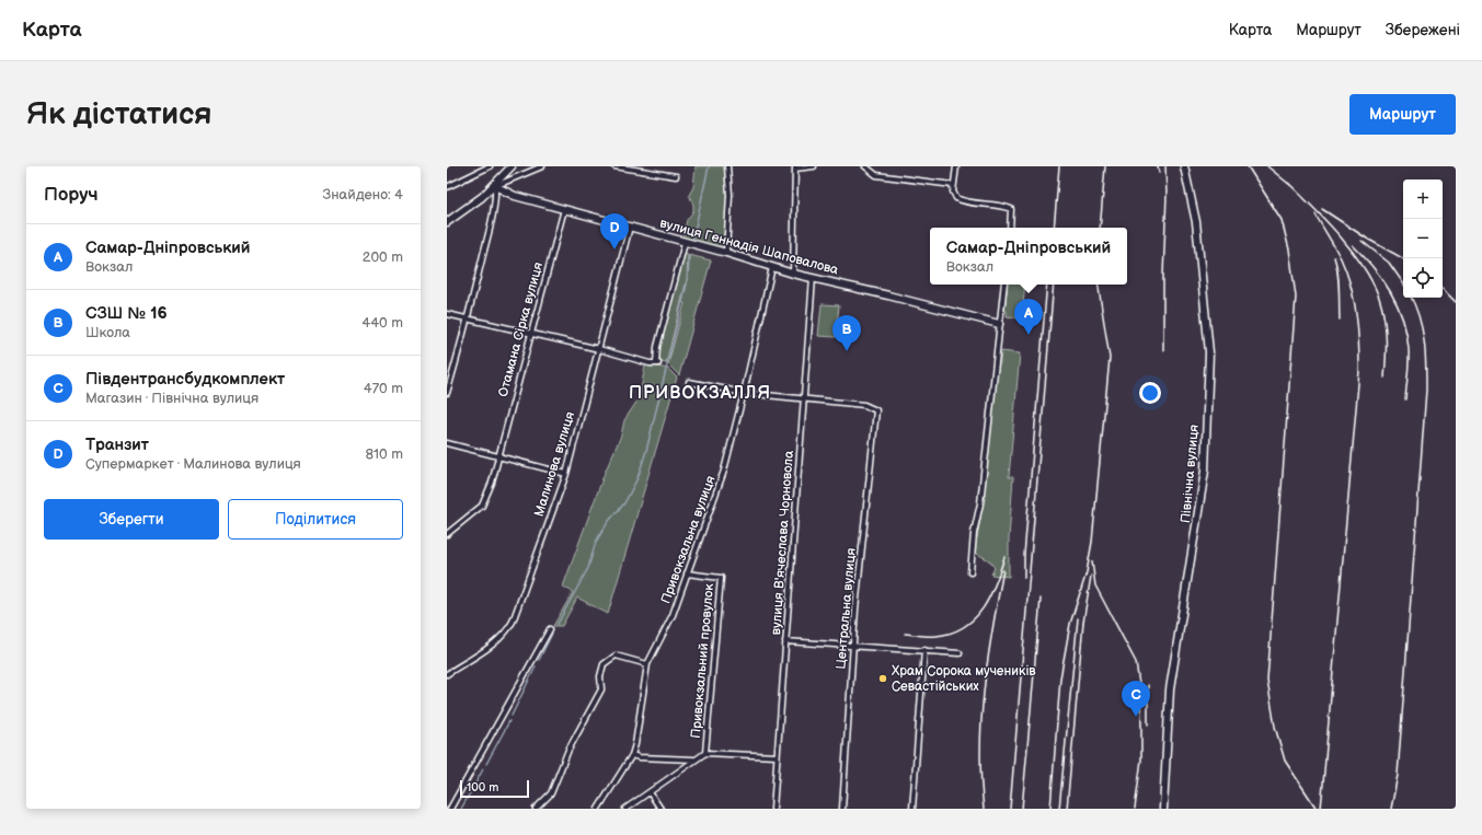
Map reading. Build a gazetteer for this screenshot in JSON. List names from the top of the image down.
{
  "streets": {
    "street": [
      "вулиця Геннадія Шаповалова",
      "Отамана Сірка вулиця",
      "Малинова вулиця",
      "Північна вулиця",
      "Привокзальна вулиця",
      "вулиця В'ячеслава Чорновола",
      "Центральна вулиця",
      "Привокзальний провулок"
    ]
  },
  "crossings": [
    ["вулиця Геннадія Шаповалова", "Отамана Сірка вулиця"],
    ["вулиця Геннадія Шаповалова", "Малинова вулиця"],
    ["вулиця Геннадія Шаповалова", "Привокзальна вулиця"],
    ["вулиця Геннадія Шаповалова", "вулиця В'ячеслава Чорновола"],
    ["Привокзальна вулиця", "Привокзальний провулок"],
    ["вулиця В'ячеслава Чорновола", "Центральна вулиця"]
  ],
  "districts": ["ПРИВОКЗАЛЛЯ"],
  "places": ["Храм Сорока мучеників Севастійських"],
  "scale_bar": "100 m",
  "page": {
    "header": "Карта",
    "nav": ["Карта", "Маршрут", "Збережені"],
    "buttons": [
      "Маршрут",
      ["Зберегти", "Поділитися"]
    ],
    "title": "Як дістатися",
    "heading": ["Поруч", "Знайдено: 4"],
    "map_buttons": ["+", "−"],
    "pins": [
      "D",
      "A",
      "B",
      "C"
    ],
    "list": [
      {
        "mark": "A",
        "name": "Самар-Дніпровський",
        "note": "Вокзал",
        "value": "200 m"
      },
      {
        "mark": "B",
        "name": "СЗШ № 16",
        "note": "Школа",
        "value": "440 m"
      },
      {
        "mark": "C",
        "name": "Південтрансбудкомплект",
        "note": "Магазин · Північна вулиця",
        "value": "470 m"
      },
      {
        "mark": "D",
        "name": "Транзит",
        "note": "Супермаркет · Малинова вулиця",
        "value": "810 m"
      }
    ],
    "popup": ["Самар-Дніпровський", "Вокзал"],
    "scale": "100 m"
  }
}
